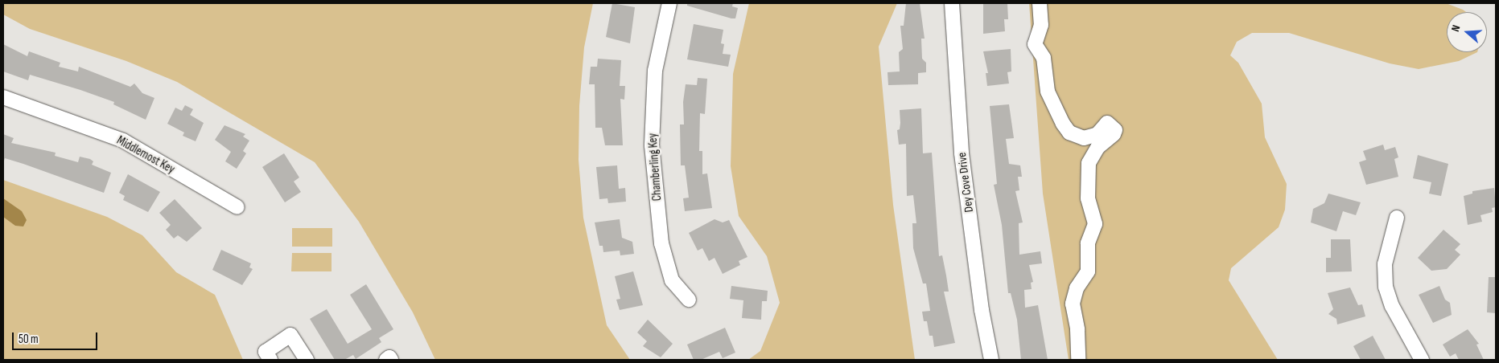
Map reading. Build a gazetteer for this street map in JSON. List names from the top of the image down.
{
  "streets": {
    "street": ["Middlemost Key", "Chamberling Key", "Dey Cove Drive"]
  },
  "scale_bar": "50 m",
  "north": "left"
}
